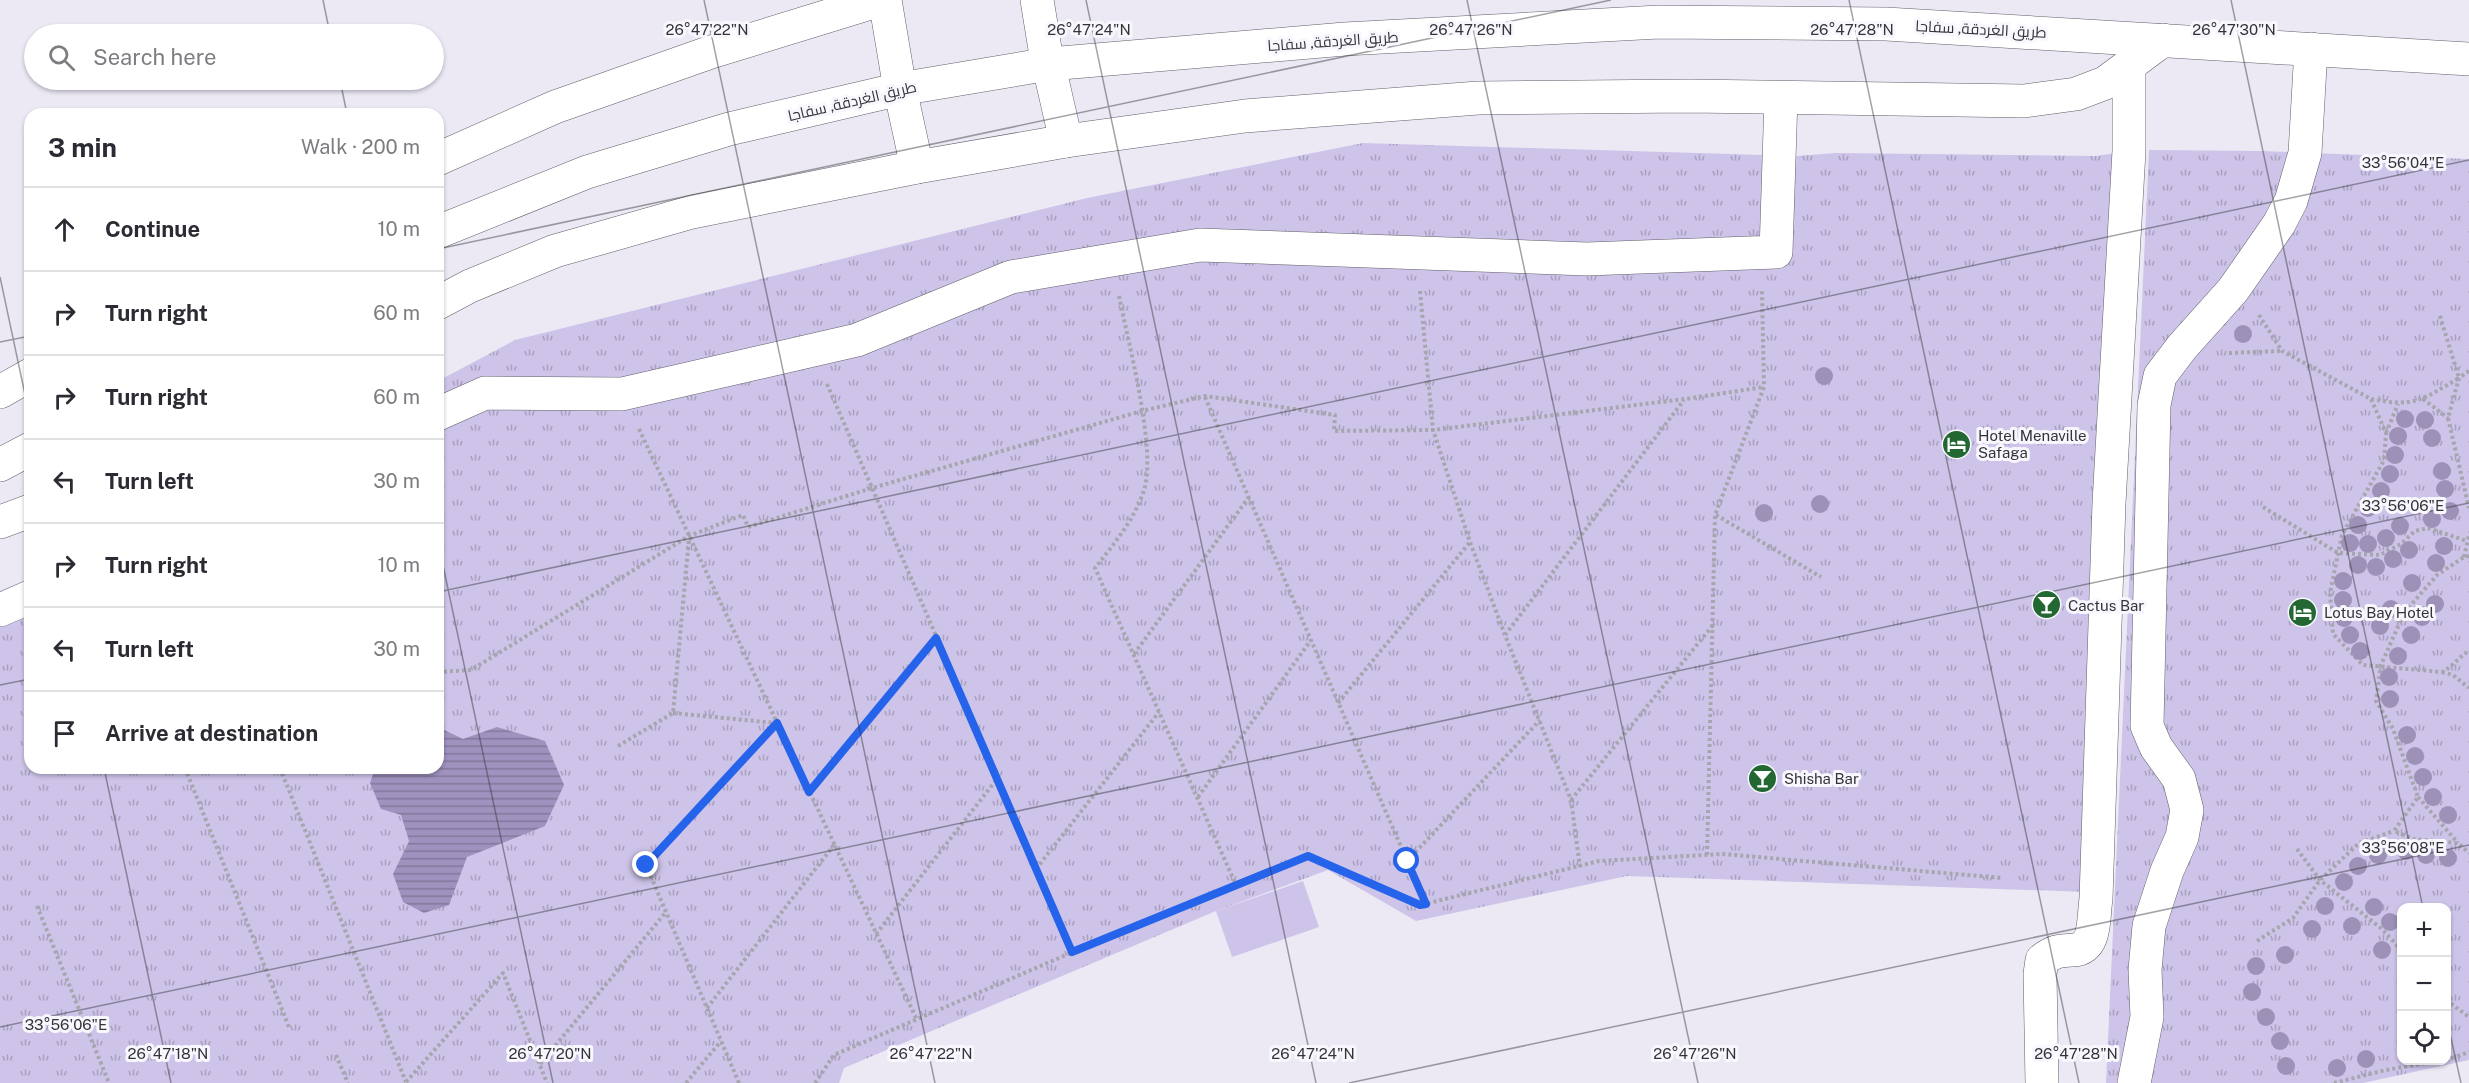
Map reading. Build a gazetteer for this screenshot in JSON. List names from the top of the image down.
{
  "streets": {
    "main road": ["طريق الغردقة, سفاجا"]
  },
  "places": {
    "hotel": ["Hotel Menaville Safaga", "Lotus Bay Hotel"],
    "bar": ["Cactus Bar", "Shisha Bar"]
  },
  "page": {
    "search": "Search here",
    "heading": ["3 min", "Walk · 200 m"],
    "list": [
      ["Continue", "10 m"],
      ["Turn right", "60 m"],
      ["Turn right", "60 m"],
      ["Turn left", "30 m"],
      ["Turn right", "10 m"],
      ["Turn left", "30 m"],
      "Arrive at destination"
    ],
    "map_buttons": ["+", "−"]
  },
  "coordinates": [
    "26°47'22\"N",
    "26°47'24\"N",
    "26°47'26\"N",
    "26°47'28\"N",
    "26°47'30\"N",
    "33°56'04\"E",
    "33°56'06\"E",
    "33°56'08\"E",
    "26°47'18\"N",
    "26°47'20\"N"
  ]
}
